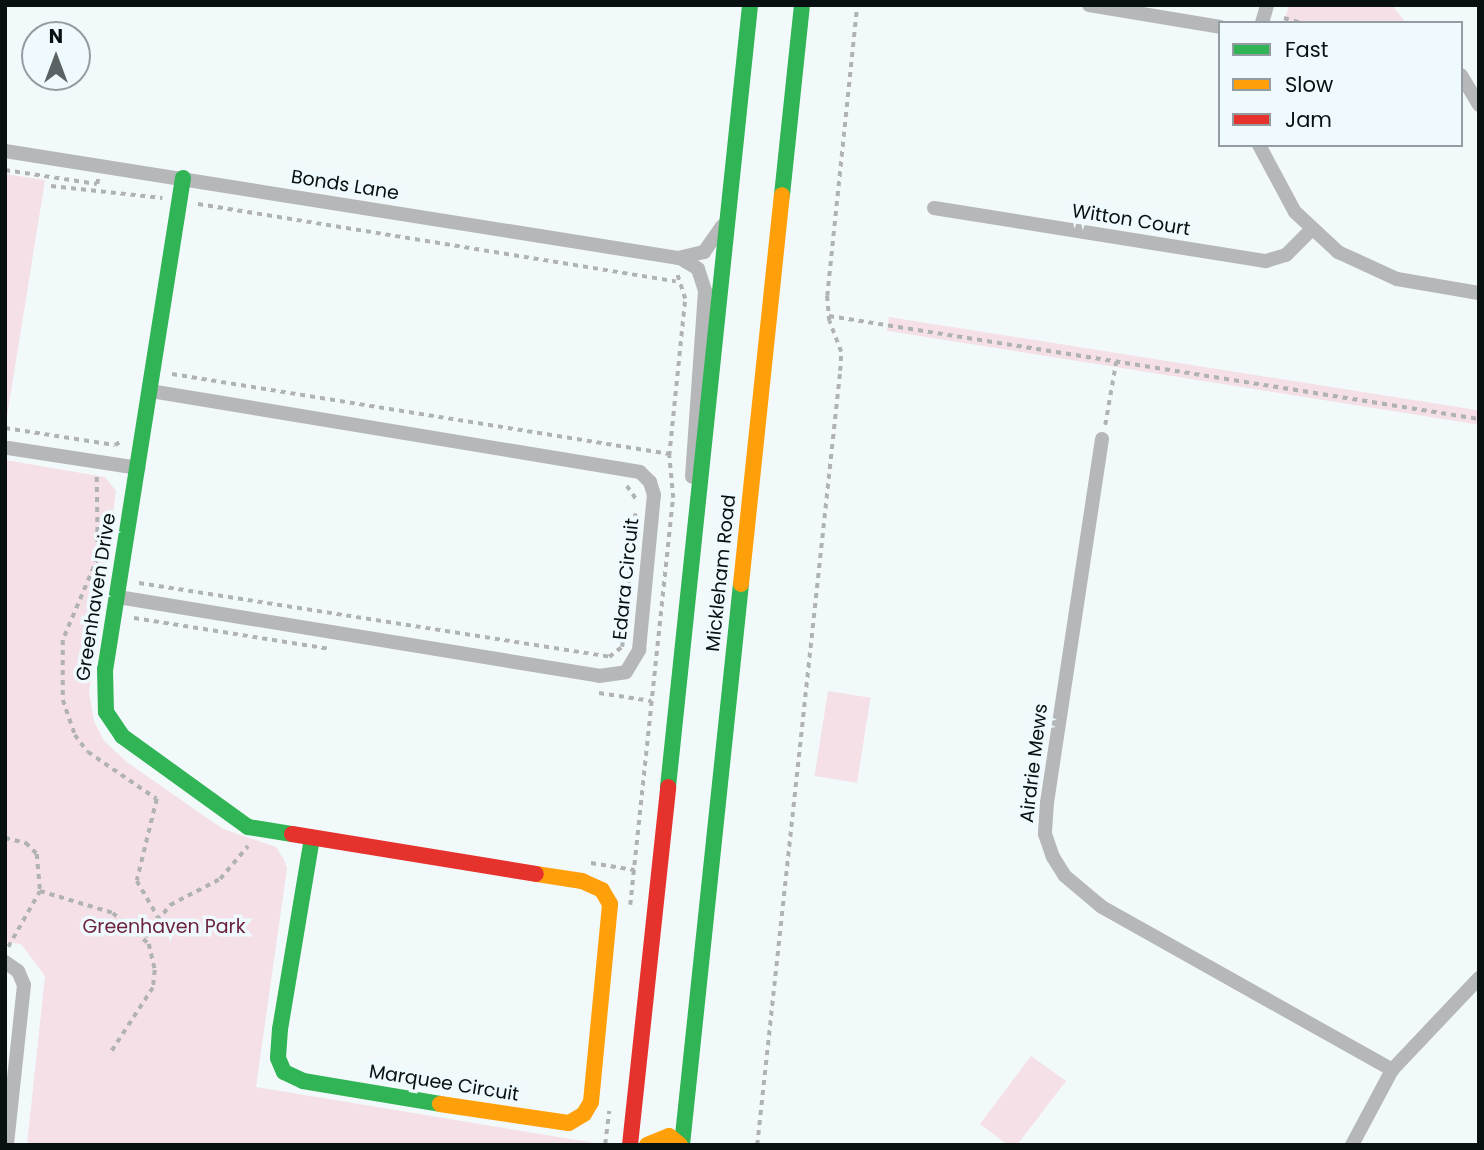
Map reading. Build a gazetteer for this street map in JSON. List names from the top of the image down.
{
  "streets": {
    "main road": ["Mickleham Road", "Greenhaven Drive", "Marquee Circuit"],
    "street": [
      "Bonds Lane",
      "Witton Court",
      "Edara Circuit",
      "Airdrie Mews"
    ]
  },
  "crossings": [
    ["Bonds Lane", "Greenhaven Drive"],
    ["Edara Circuit", "Greenhaven Drive"],
    ["Greenhaven Drive", "Marquee Circuit"]
  ],
  "parks": ["Greenhaven Park"],
  "legend": ["Fast", "Slow", "Jam"],
  "north": "top"
}
